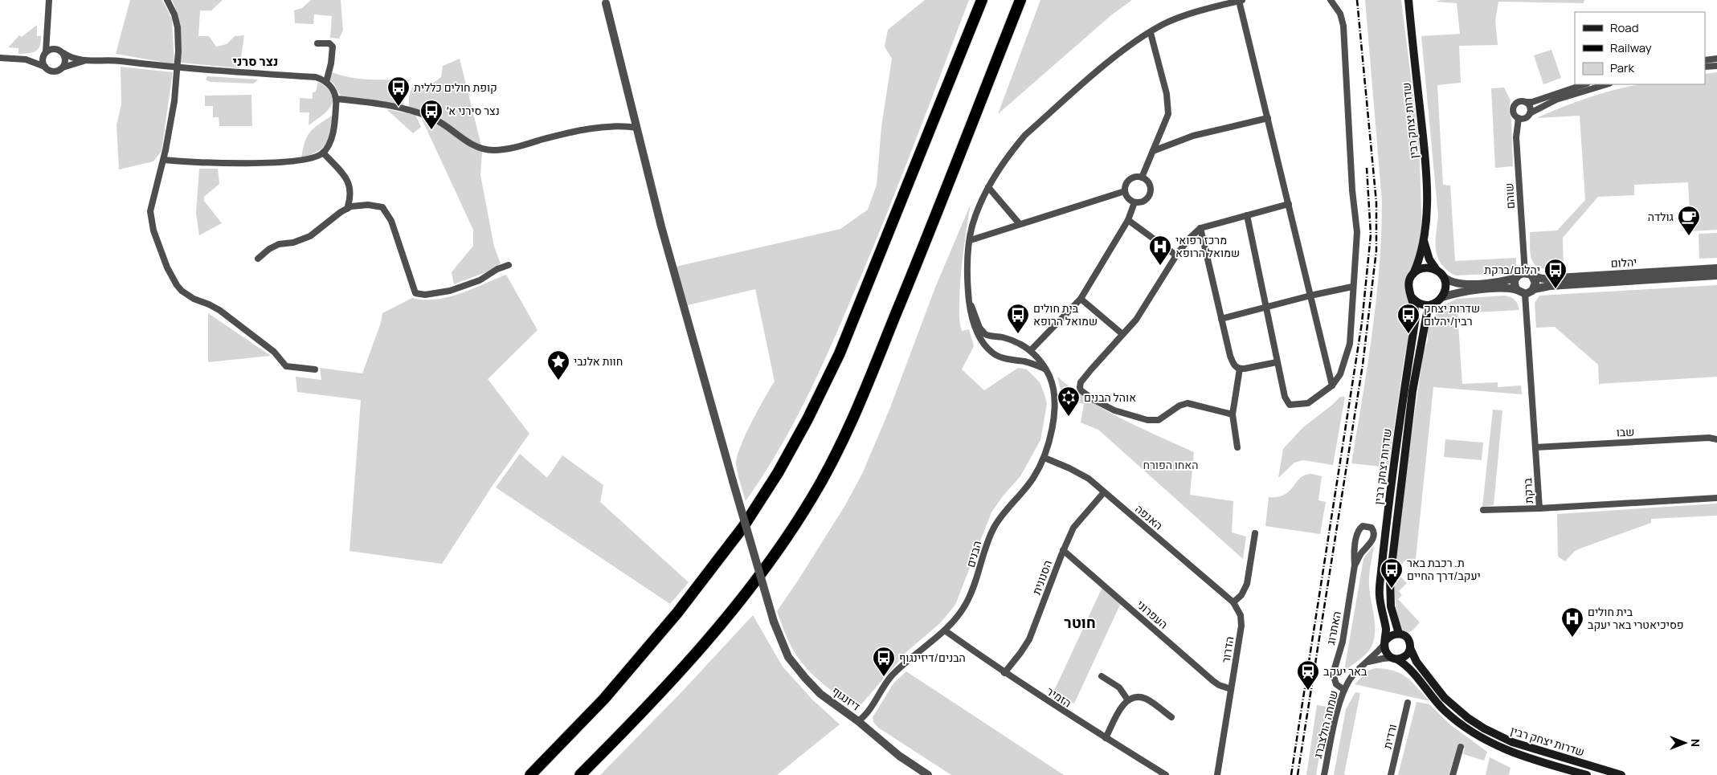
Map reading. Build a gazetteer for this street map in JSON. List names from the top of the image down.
{
  "streets": {
    "main road": ["שדרות יצחק רבין"],
    "street": [
      "שוהם",
      "יהלום",
      "שבו",
      "ברקת",
      "האנפה",
      "הבנים",
      "הסנונית",
      "העפרוני",
      "האתרוג",
      "הדרור",
      "הזמיר",
      "דיזנגוף",
      "שמחה הולצברג",
      "ורדית"
    ]
  },
  "crossings": [
    ["שדרות יצחק רבין", "שמחה הולצברג"],
    ["שוהם", "יהלום"],
    ["שוהם", "ברקת"],
    ["יהלום", "ברקת"],
    ["שבו", "ברקת"],
    ["האנפה", "הבנים"],
    ["האנפה", "הסנונית"],
    ["האנפה", "הדרור"],
    ["הבנים", "הזמיר"],
    ["הבנים", "דיזנגוף"],
    ["הסנונית", "העפרוני"],
    ["הסנונית", "הזמיר"],
    ["העפרוני", "הדרור"],
    ["האתרוג", "שמחה הולצברג"]
  ],
  "districts": ["נצר סרני", "חוטר"],
  "parks": ["האחו הפורח"],
  "places": {
    "bus stop": [
      "קופת חולים כללית",
      "נצר סירני א׳",
      "יהלום/ברקת",
      "בית חולים שמואל הרופא",
      "שדרות יצחק רבין/יהלום",
      "ת. רכבת באר יעקב/דרך החיים",
      "הבנים/דיזינגוף"
    ],
    "cafe": ["גולדה"],
    "hospital": ["מרכז רפואי שמואל הרופא", "בית חולים פסיכיאטרי באר יעקב"],
    "place": ["חוות אלנבי"],
    "synagogue": ["אוהל הבנים"],
    "station": ["באר יעקב"]
  },
  "legend": ["Road", "Railway", "Park"],
  "north": "right"
}
